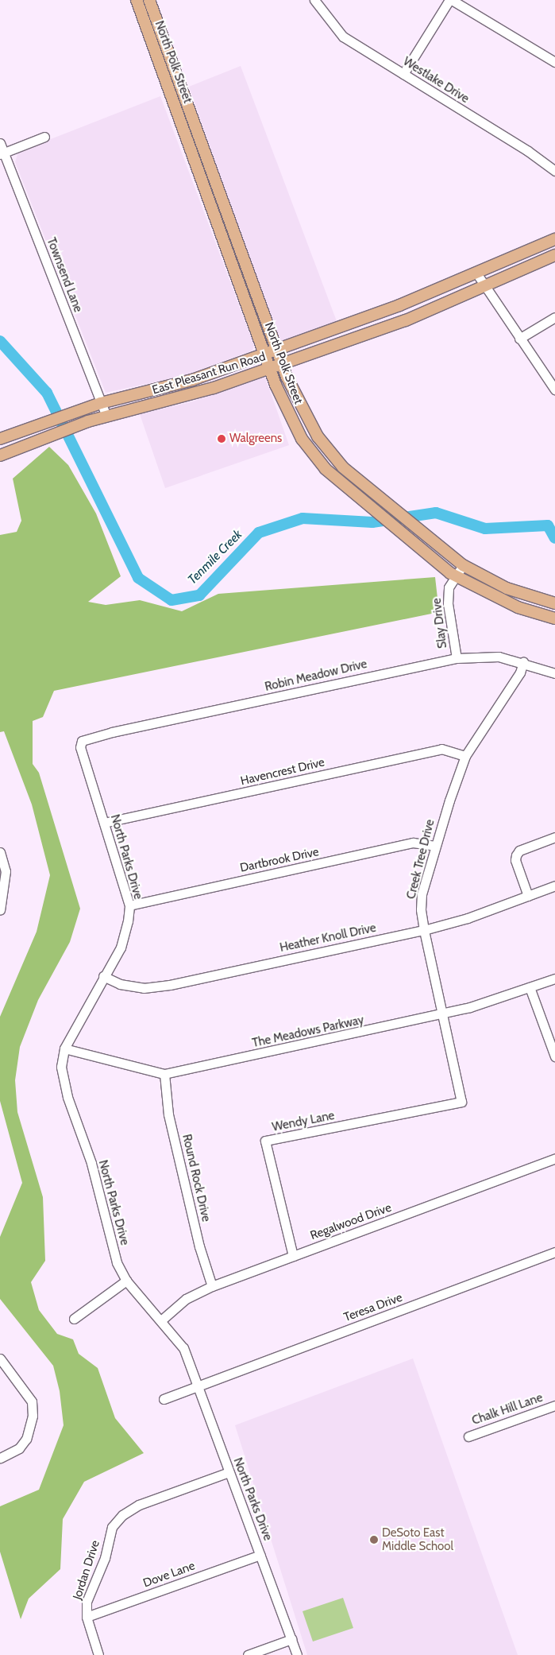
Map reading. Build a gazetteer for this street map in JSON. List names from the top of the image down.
{
  "streets": {
    "main road": ["North Polk Street", "East Pleasant Run Road"],
    "street": [
      "Westlake Drive",
      "Townsend Lane",
      "Slay Drive",
      "Robin Meadow Drive",
      "Havencrest Drive",
      "North Parks Drive",
      "Creek Tree Drive",
      "Dartbrook Drive",
      "Heather Knoll Drive",
      "The Meadows Parkway",
      "Wendy Lane",
      "Round Rock Drive",
      "Regalwood Drive",
      "Teresa Drive",
      "Chalk Hill Lane",
      "Jordan Drive",
      "Dove Lane"
    ]
  },
  "crossings": [
    ["North Polk Street", "East Pleasant Run Road"],
    ["North Polk Street", "Slay Drive"],
    ["Townsend Lane", "East Pleasant Run Road"],
    ["Slay Drive", "Robin Meadow Drive"],
    ["Robin Meadow Drive", "North Parks Drive"],
    ["Robin Meadow Drive", "Creek Tree Drive"],
    ["Havencrest Drive", "North Parks Drive"],
    ["Havencrest Drive", "Creek Tree Drive"],
    ["North Parks Drive", "Dartbrook Drive"],
    ["North Parks Drive", "Heather Knoll Drive"],
    ["North Parks Drive", "The Meadows Parkway"],
    ["North Parks Drive", "Regalwood Drive"],
    ["North Parks Drive", "Teresa Drive"],
    ["North Parks Drive", "Jordan Drive"],
    ["North Parks Drive", "Dove Lane"],
    ["Creek Tree Drive", "Dartbrook Drive"],
    ["Creek Tree Drive", "Heather Knoll Drive"],
    ["Creek Tree Drive", "The Meadows Parkway"],
    ["Creek Tree Drive", "Wendy Lane"],
    ["The Meadows Parkway", "Round Rock Drive"],
    ["Wendy Lane", "Regalwood Drive"],
    ["Round Rock Drive", "Regalwood Drive"],
    ["Jordan Drive", "Dove Lane"]
  ],
  "water": ["Tenmile Creek"],
  "places": ["Walgreens", "DeSoto East Middle School"]
}
